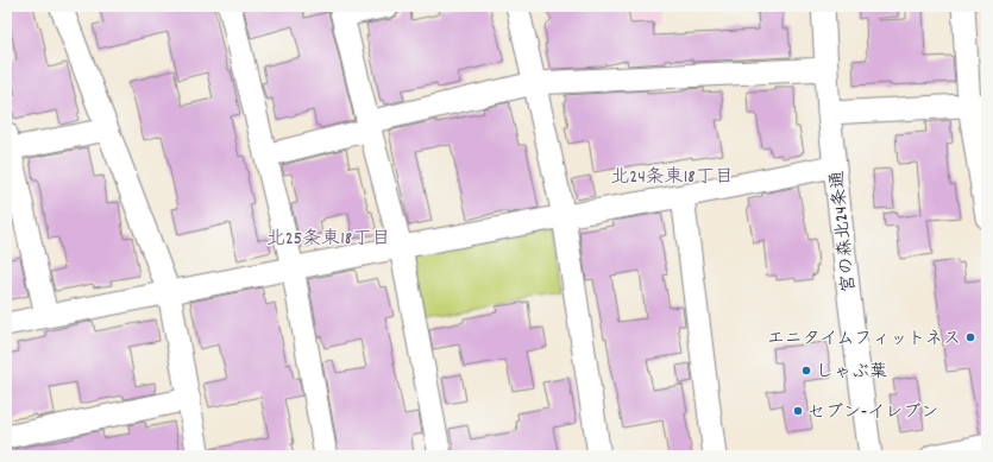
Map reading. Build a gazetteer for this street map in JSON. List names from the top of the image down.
{
  "streets": {
    "street": ["宮の森北24条通"]
  },
  "districts": ["北24条東18丁目", "北25条東18丁目"],
  "places": ["エニタイムフィットネス", "しゃぶ葉", "セブン-イレブン"]
}
